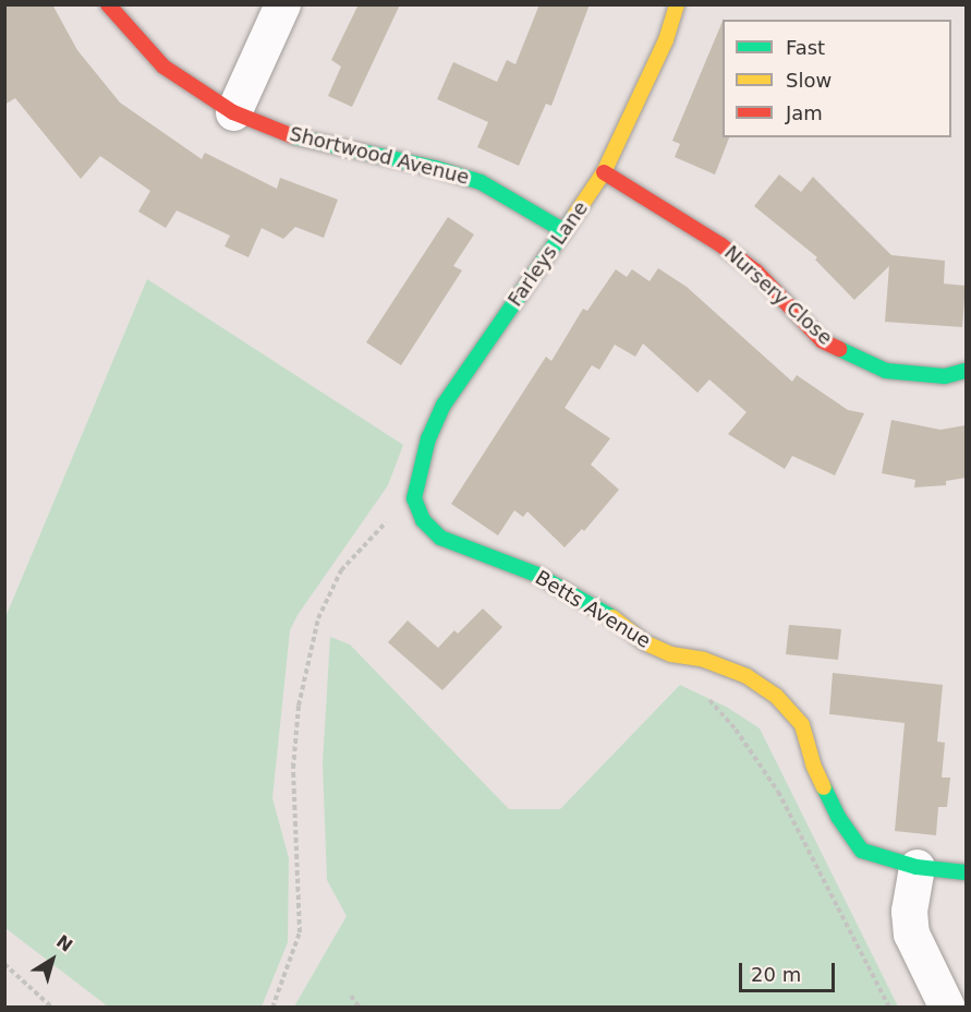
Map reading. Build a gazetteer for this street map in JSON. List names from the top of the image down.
{
  "streets": {
    "street": [
      "Shortwood Avenue",
      "Farleys Lane",
      "Nursery Close",
      "Betts Avenue"
    ]
  },
  "crossings": [
    ["Shortwood Avenue", "Farleys Lane"],
    ["Farleys Lane", "Nursery Close"],
    ["Farleys Lane", "Betts Avenue"]
  ],
  "legend": ["Fast", "Slow", "Jam"],
  "scale_bar": "20 m",
  "north": "top right"
}
